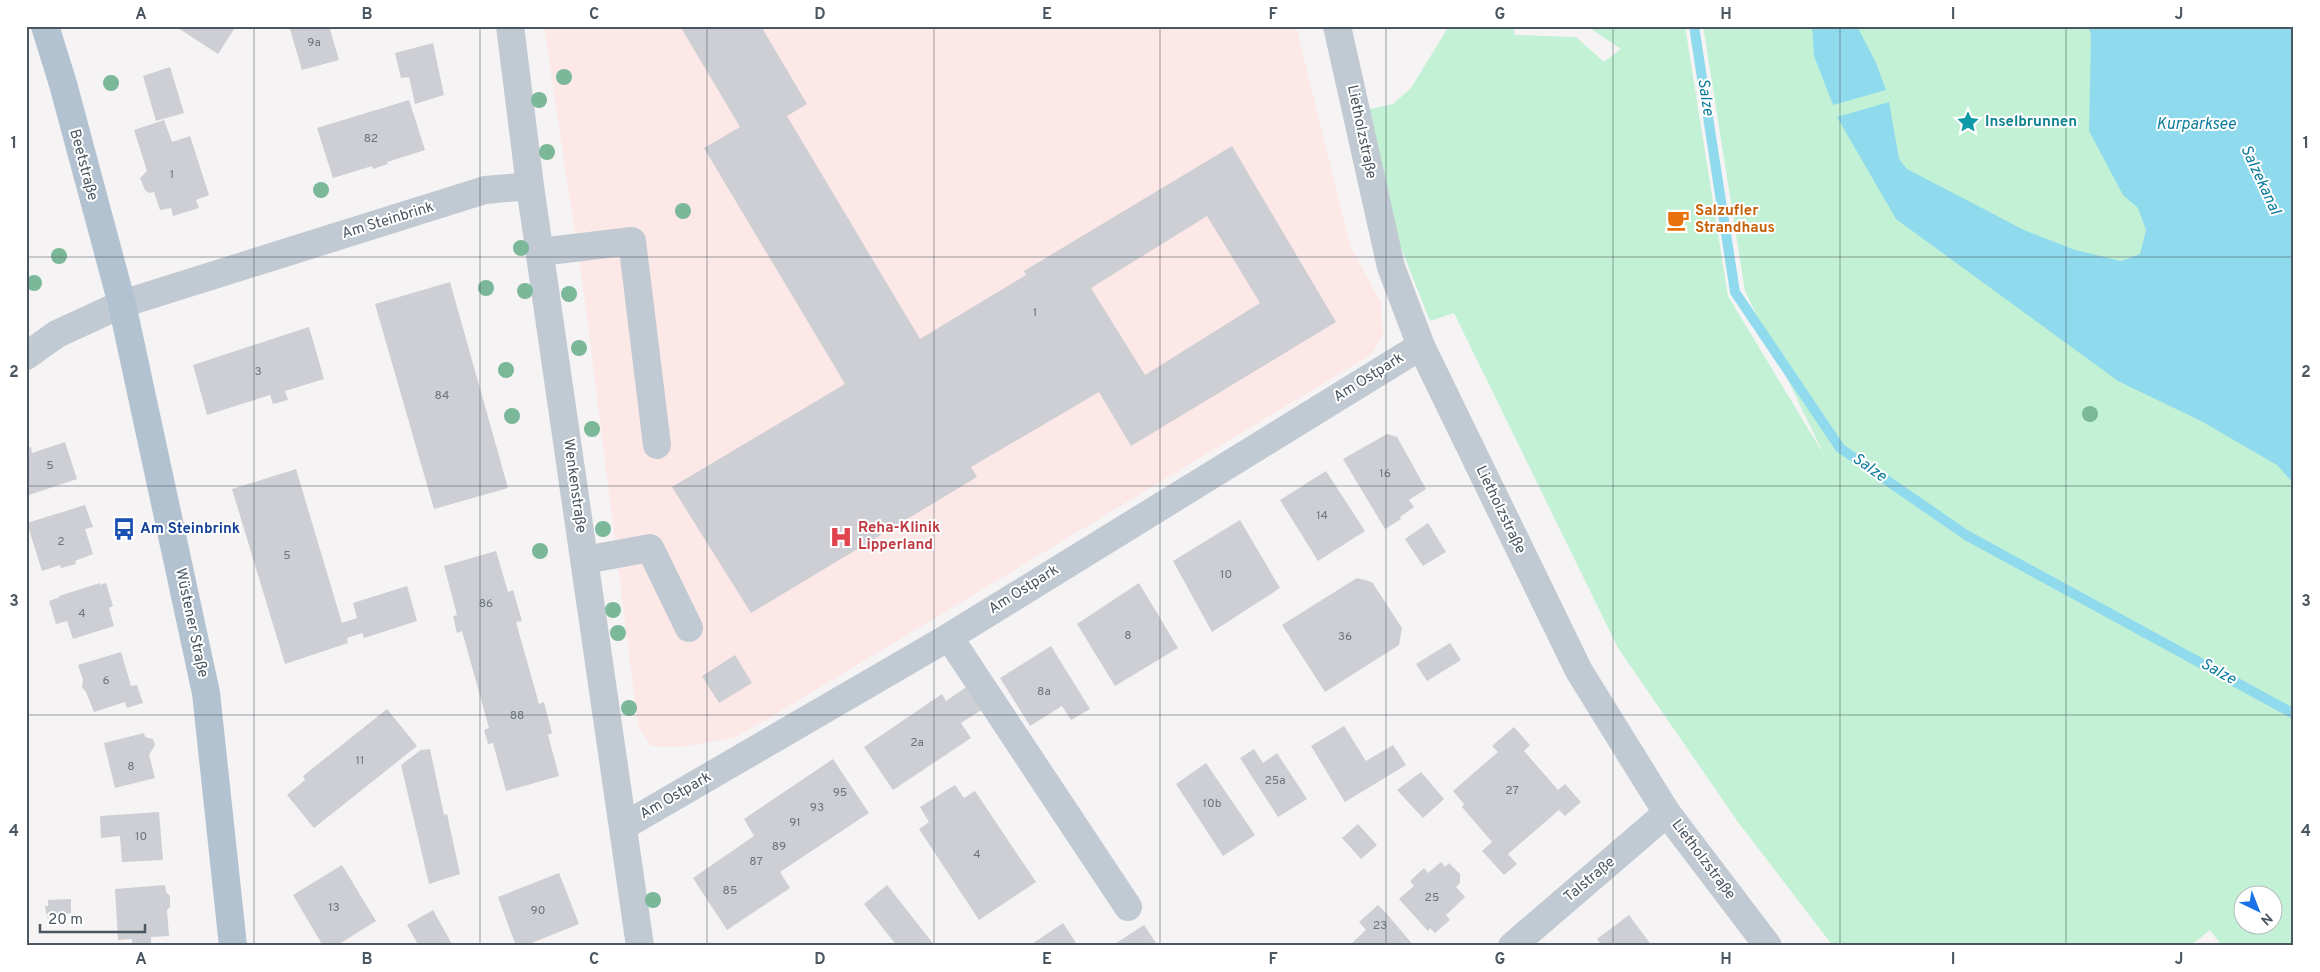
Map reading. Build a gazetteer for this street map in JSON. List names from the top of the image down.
{
  "streets": {
    "main road": ["Beetstraße", "Wüstener Straße"],
    "street": [
      "Lietholzstraße",
      "Am Steinbrink",
      "Am Ostpark",
      "Wenkenstraße",
      "Talstraße"
    ]
  },
  "crossings": [
    ["Lietholzstraße", "Am Ostpark"],
    ["Lietholzstraße", "Talstraße"],
    ["Beetstraße", "Am Steinbrink"],
    ["Beetstraße", "Wüstener Straße"],
    ["Am Steinbrink", "Wenkenstraße"],
    ["Am Steinbrink", "Wüstener Straße"],
    ["Am Ostpark", "Wenkenstraße"]
  ],
  "water": ["Salze", "Kurparksee", "Salzekanal"],
  "places": {
    "place": ["Inselbrunnen"],
    "cafe": ["Salzufler Strandhaus"],
    "bus stop": ["Am Steinbrink"],
    "hospital": ["Reha-Klinik Lipperland"]
  },
  "house_numbers": [
    "9a",
    "82",
    "1",
    "1",
    "3",
    "84",
    "5",
    "16",
    "14",
    "2",
    "5",
    "10",
    "86",
    "4",
    "8",
    "36",
    "6",
    "8a",
    "88",
    "2a",
    "11",
    "8",
    "25a",
    "27",
    "95",
    "10b",
    "93",
    "91",
    "10",
    "89",
    "4",
    "87",
    "85",
    "25",
    "13",
    "90",
    "23"
  ],
  "scale_bar": "20 m",
  "north": "bottom right",
  "grid": {
    "columns": [
      "A",
      "B",
      "C",
      "D",
      "E",
      "F",
      "G",
      "H",
      "I",
      "J"
    ],
    "rows": [
      "1",
      "2",
      "3",
      "4"
    ]
  }
}
